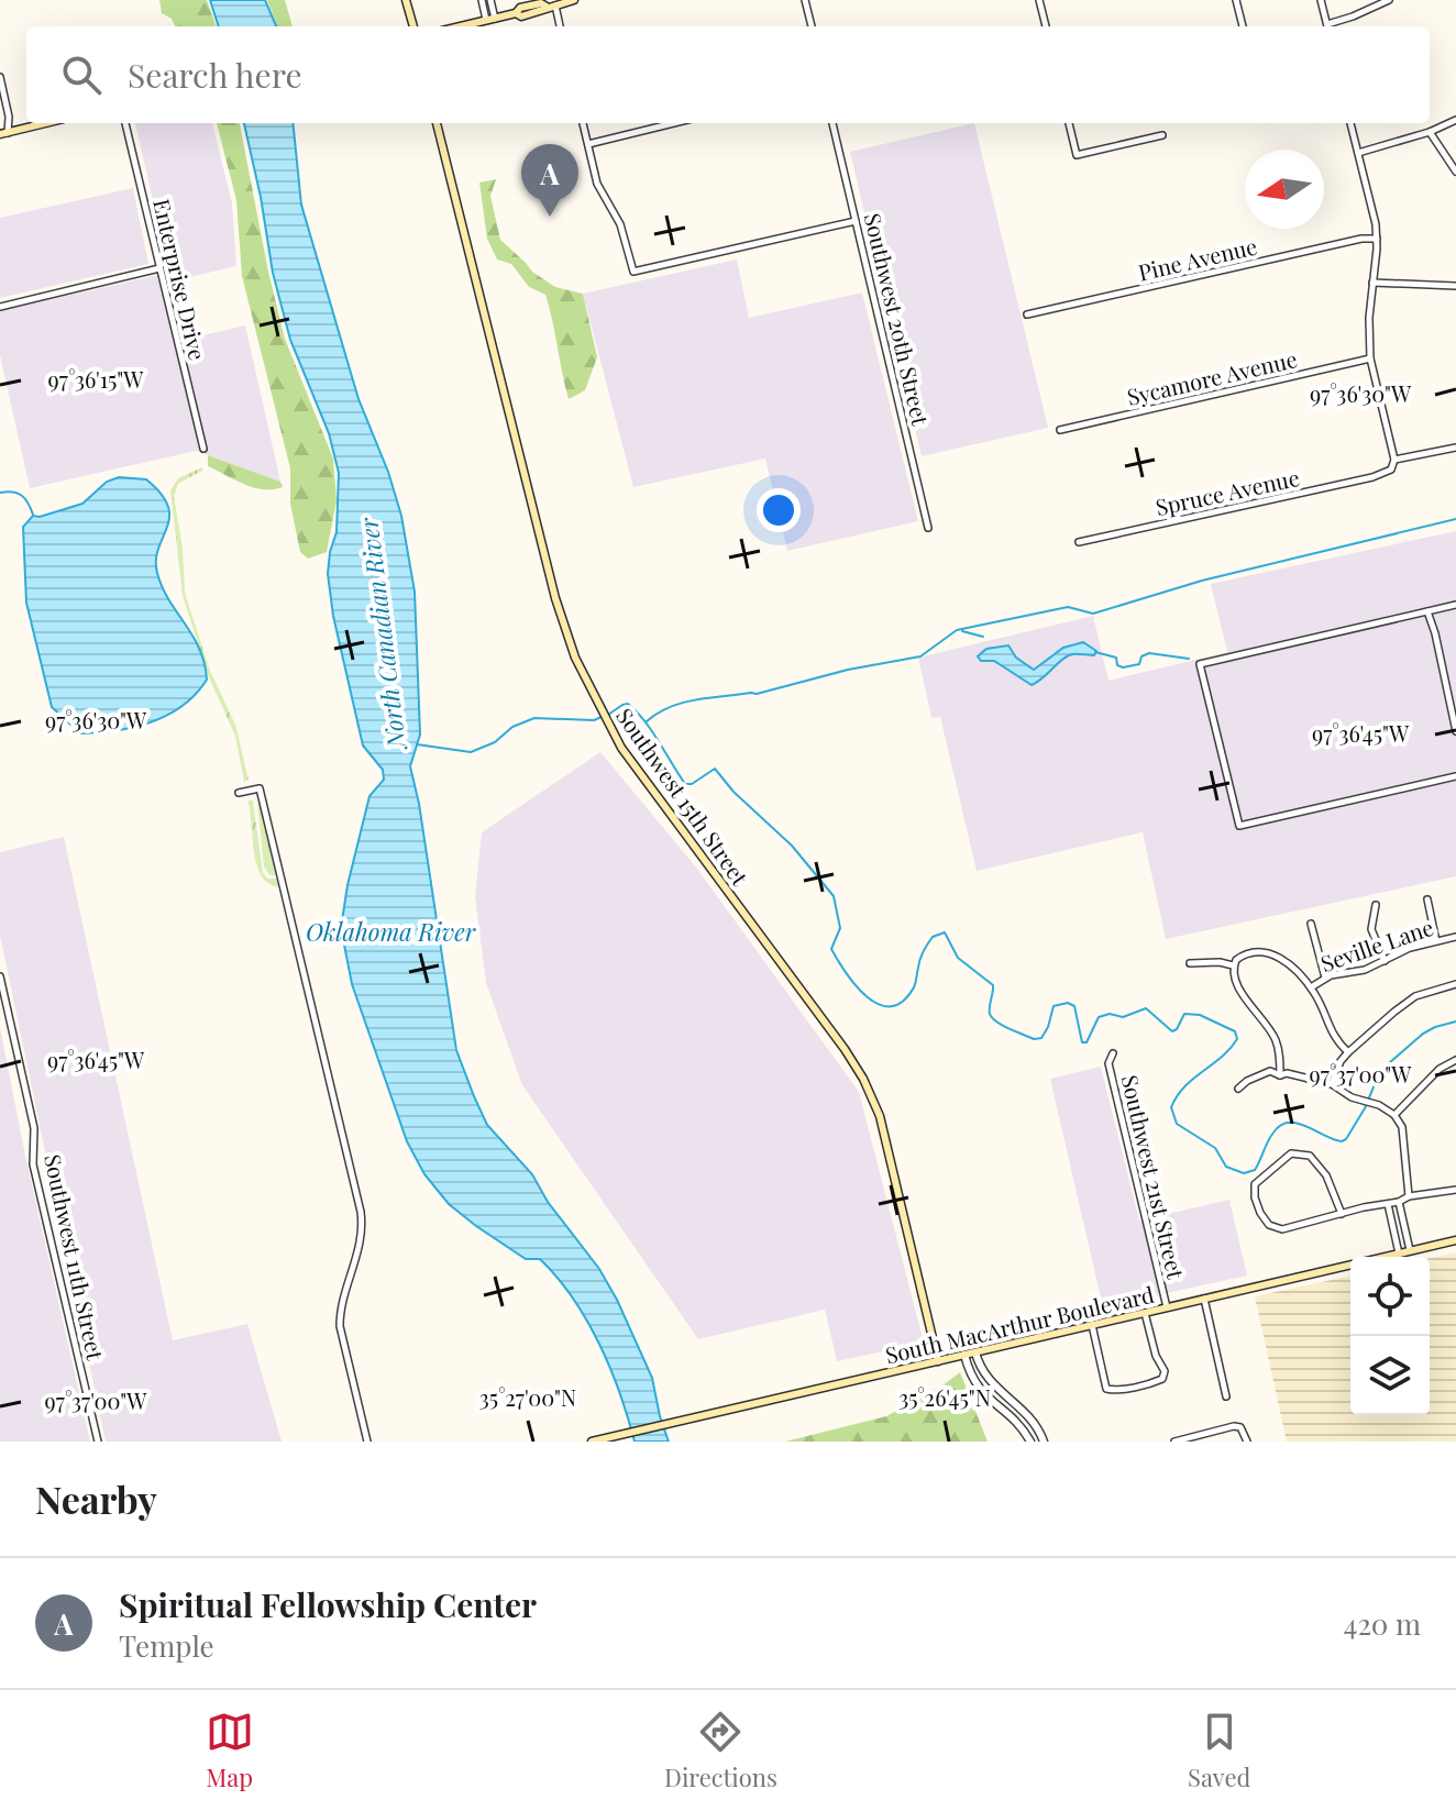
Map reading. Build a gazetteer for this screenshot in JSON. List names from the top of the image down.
{
  "streets": {
    "main road": ["Southwest 15th Street", "South MacArthur Boulevard"],
    "street": [
      "Pine Avenue",
      "Enterprise Drive",
      "Southwest 20th Street",
      "Sycamore Avenue",
      "Spruce Avenue",
      "Seville Lane",
      "Southwest 21st Street",
      "Southwest 11th Street"
    ]
  },
  "crossings": [
    ["Southwest 15th Street", "South MacArthur Boulevard"],
    ["Southwest 21st Street", "South MacArthur Boulevard"]
  ],
  "water": ["North Canadian River", "Oklahoma River"],
  "north": "left",
  "page": {
    "search": "Search here",
    "pins": "A",
    "heading": "Nearby",
    "list": [
      {
        "mark": "A",
        "name": "Spiritual Fellowship Center",
        "note": "Temple",
        "value": "420 m"
      }
    ],
    "nav": ["Map", "Directions", "Saved"]
  },
  "coordinates": [
    "97°36'15\"W",
    "97°36'30\"W",
    "97°36'45\"W",
    "97°37'00\"W",
    "35°27'00\"N",
    "35°26'45\"N"
  ]
}
